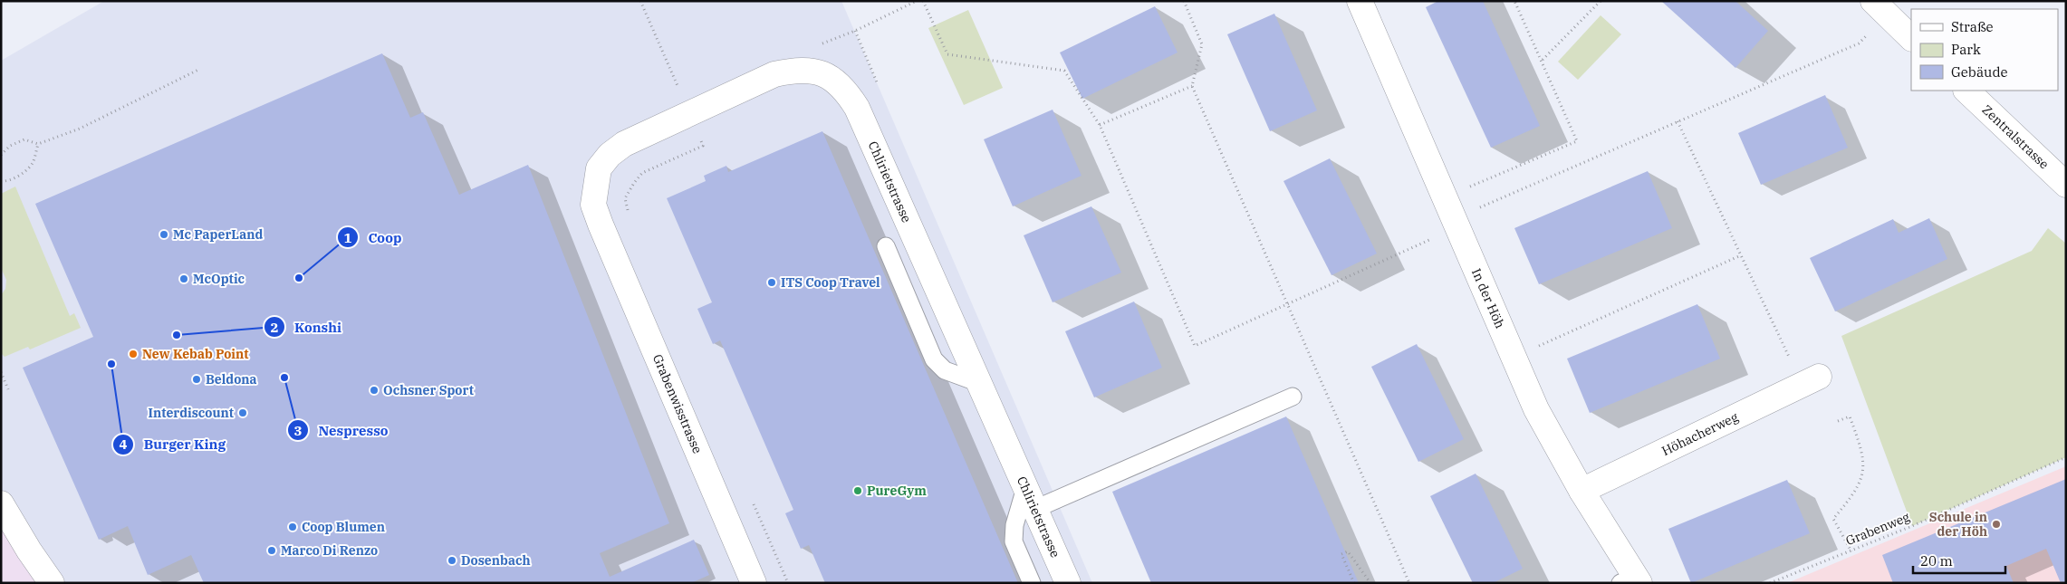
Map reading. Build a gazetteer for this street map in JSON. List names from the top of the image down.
{
  "streets": {
    "street": [
      "Zentralstrasse",
      "Chlirietstrasse",
      "In der Höh",
      "Grabenwisstrasse",
      "Höhacherweg"
    ],
    "path": ["Grabenweg"]
  },
  "crossings": [
    ["Chlirietstrasse", "Grabenwisstrasse"],
    ["In der Höh", "Höhacherweg"]
  ],
  "places": [
    "Mc PaperLand",
    "Coop",
    "McOptic",
    "ITS Coop Travel",
    "Konshi",
    "New Kebab Point",
    "Burger King",
    "Nespresso",
    "Beldona",
    "Ochsner Sport",
    "Interdiscount",
    "PureGym",
    "Schule in der Höh",
    "Coop Blumen",
    "Marco Di Renzo",
    "Dosenbach"
  ],
  "legend": ["Straße", "Park", "Gebäude"],
  "scale_bar": "20 m"
}
